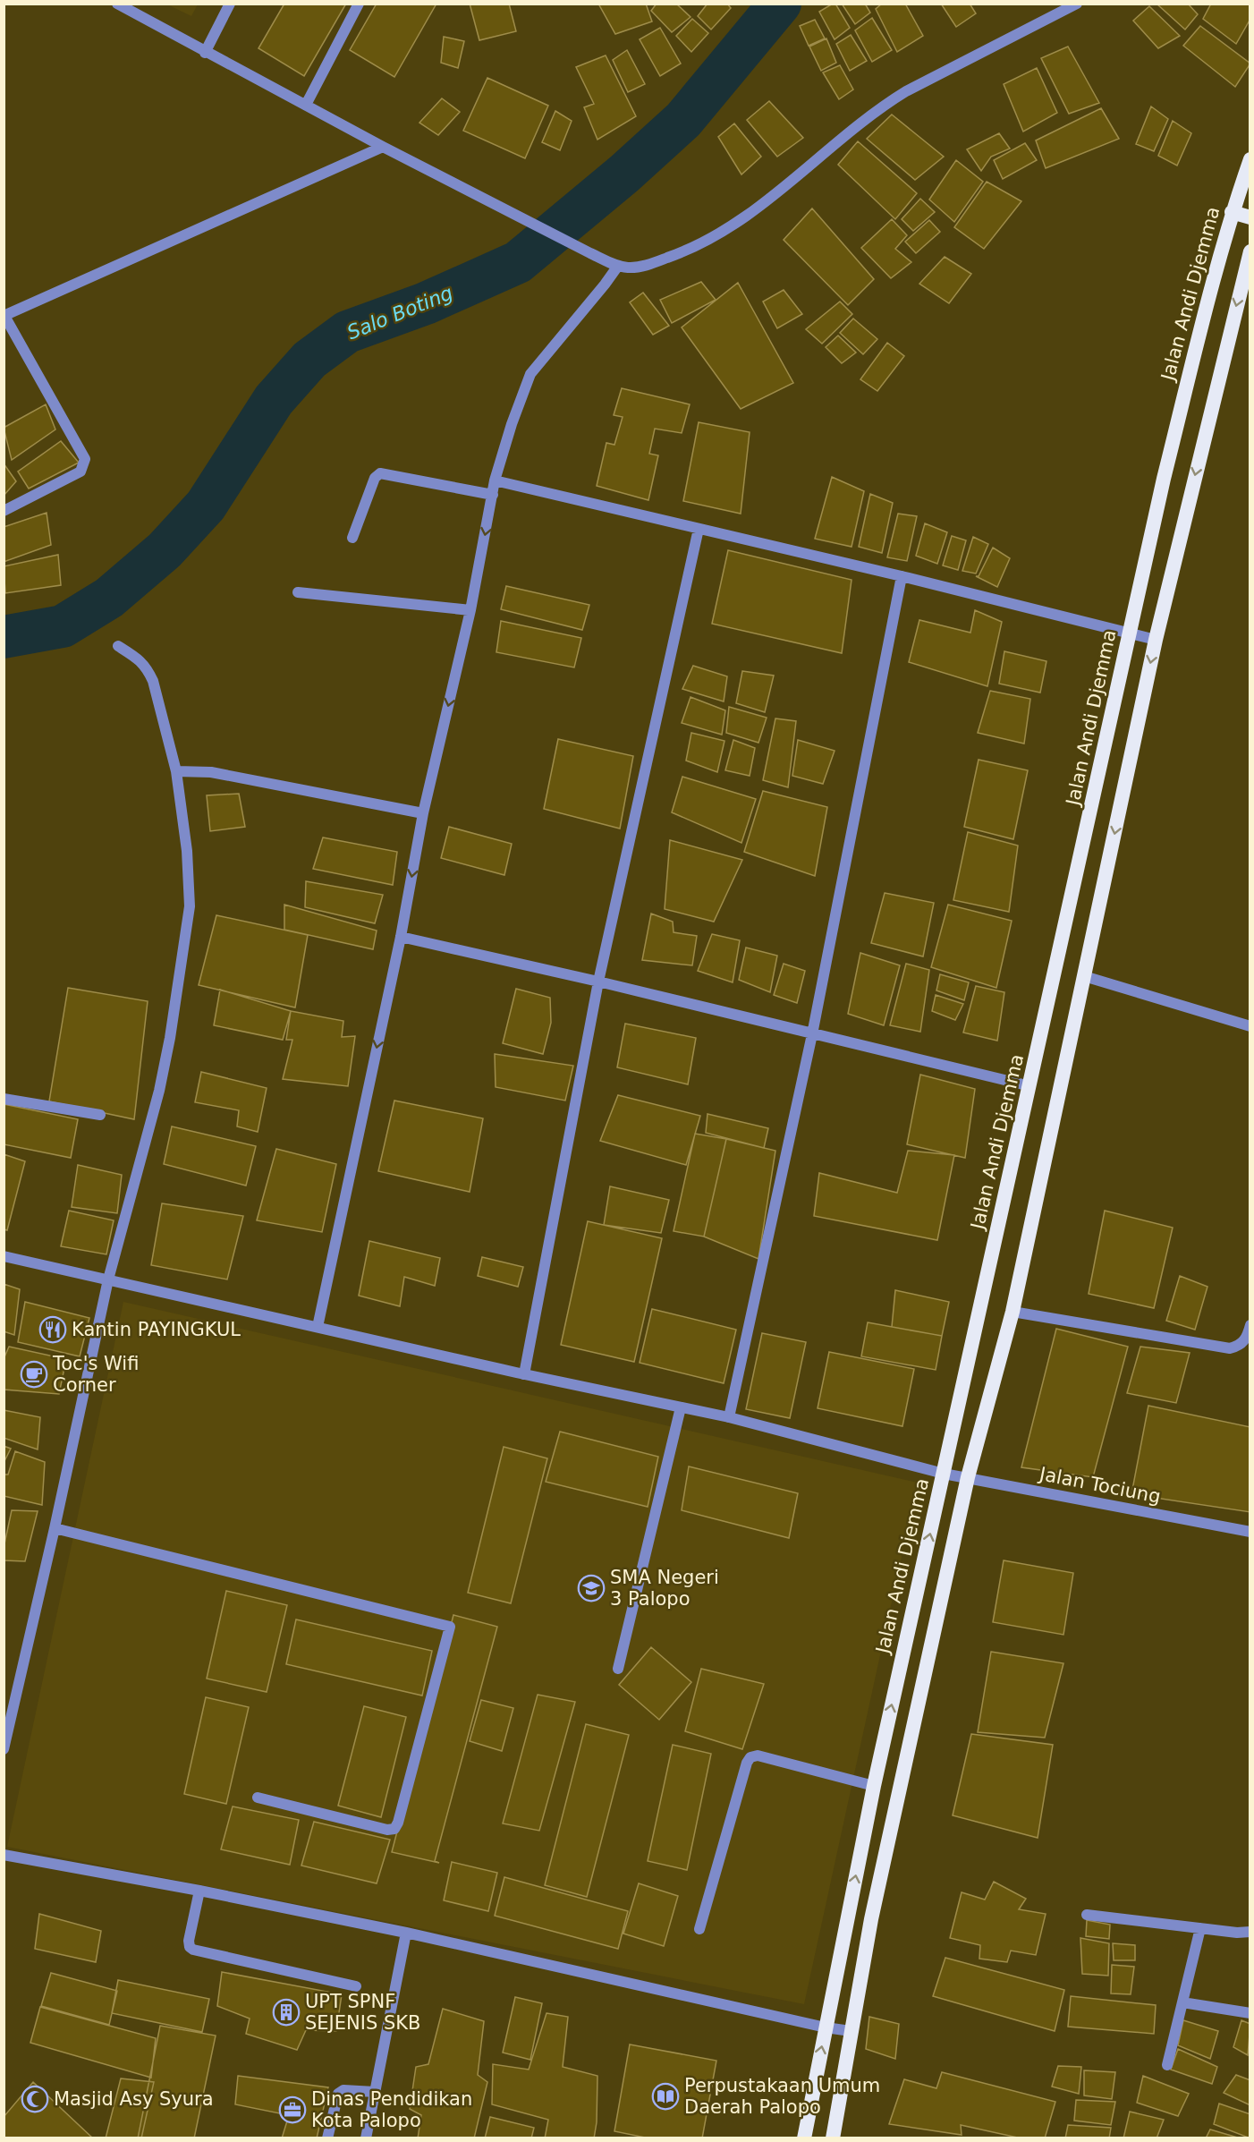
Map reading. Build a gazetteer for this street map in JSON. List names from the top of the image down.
{
  "streets": {
    "highway": ["Jalan Andi Djemma"],
    "street": ["Jalan Tociung"]
  },
  "crossings": [
    ["Jalan Andi Djemma", "Jalan Tociung"]
  ],
  "water": ["Salo Boting"],
  "places": {
    "restaurant": ["Kantin PAYINGKUL"],
    "cafe": ["Toc's Wifi Corner"],
    "school or university": ["SMA Negeri 3 Palopo"],
    "building": ["UPT SPNF SEJENIS SKB"],
    "library": ["Perpustakaan Umum Daerah Palopo"],
    "mosque": ["Masjid Asy Syura"],
    "office": ["Dinas Pendidikan Kota Palopo"]
  }
}
